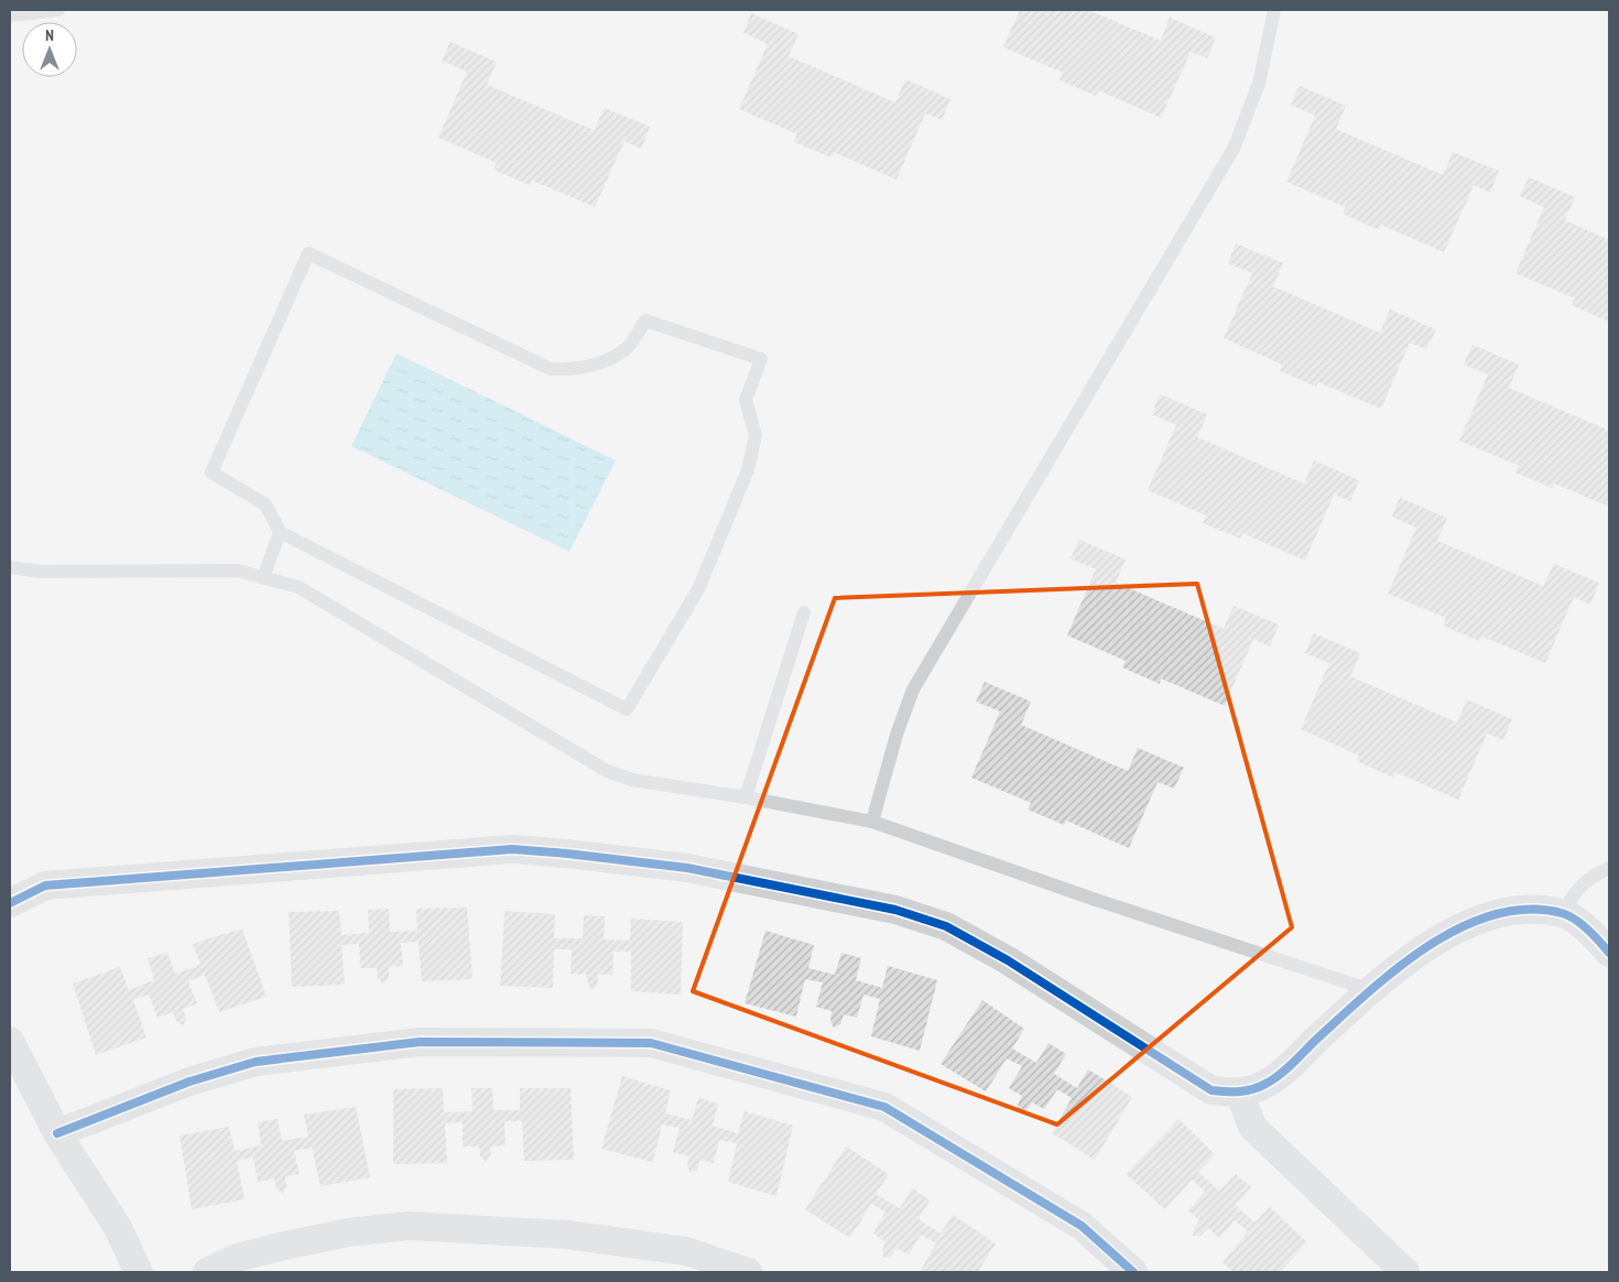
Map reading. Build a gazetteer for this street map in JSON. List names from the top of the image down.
{
  "north": "top"
}
